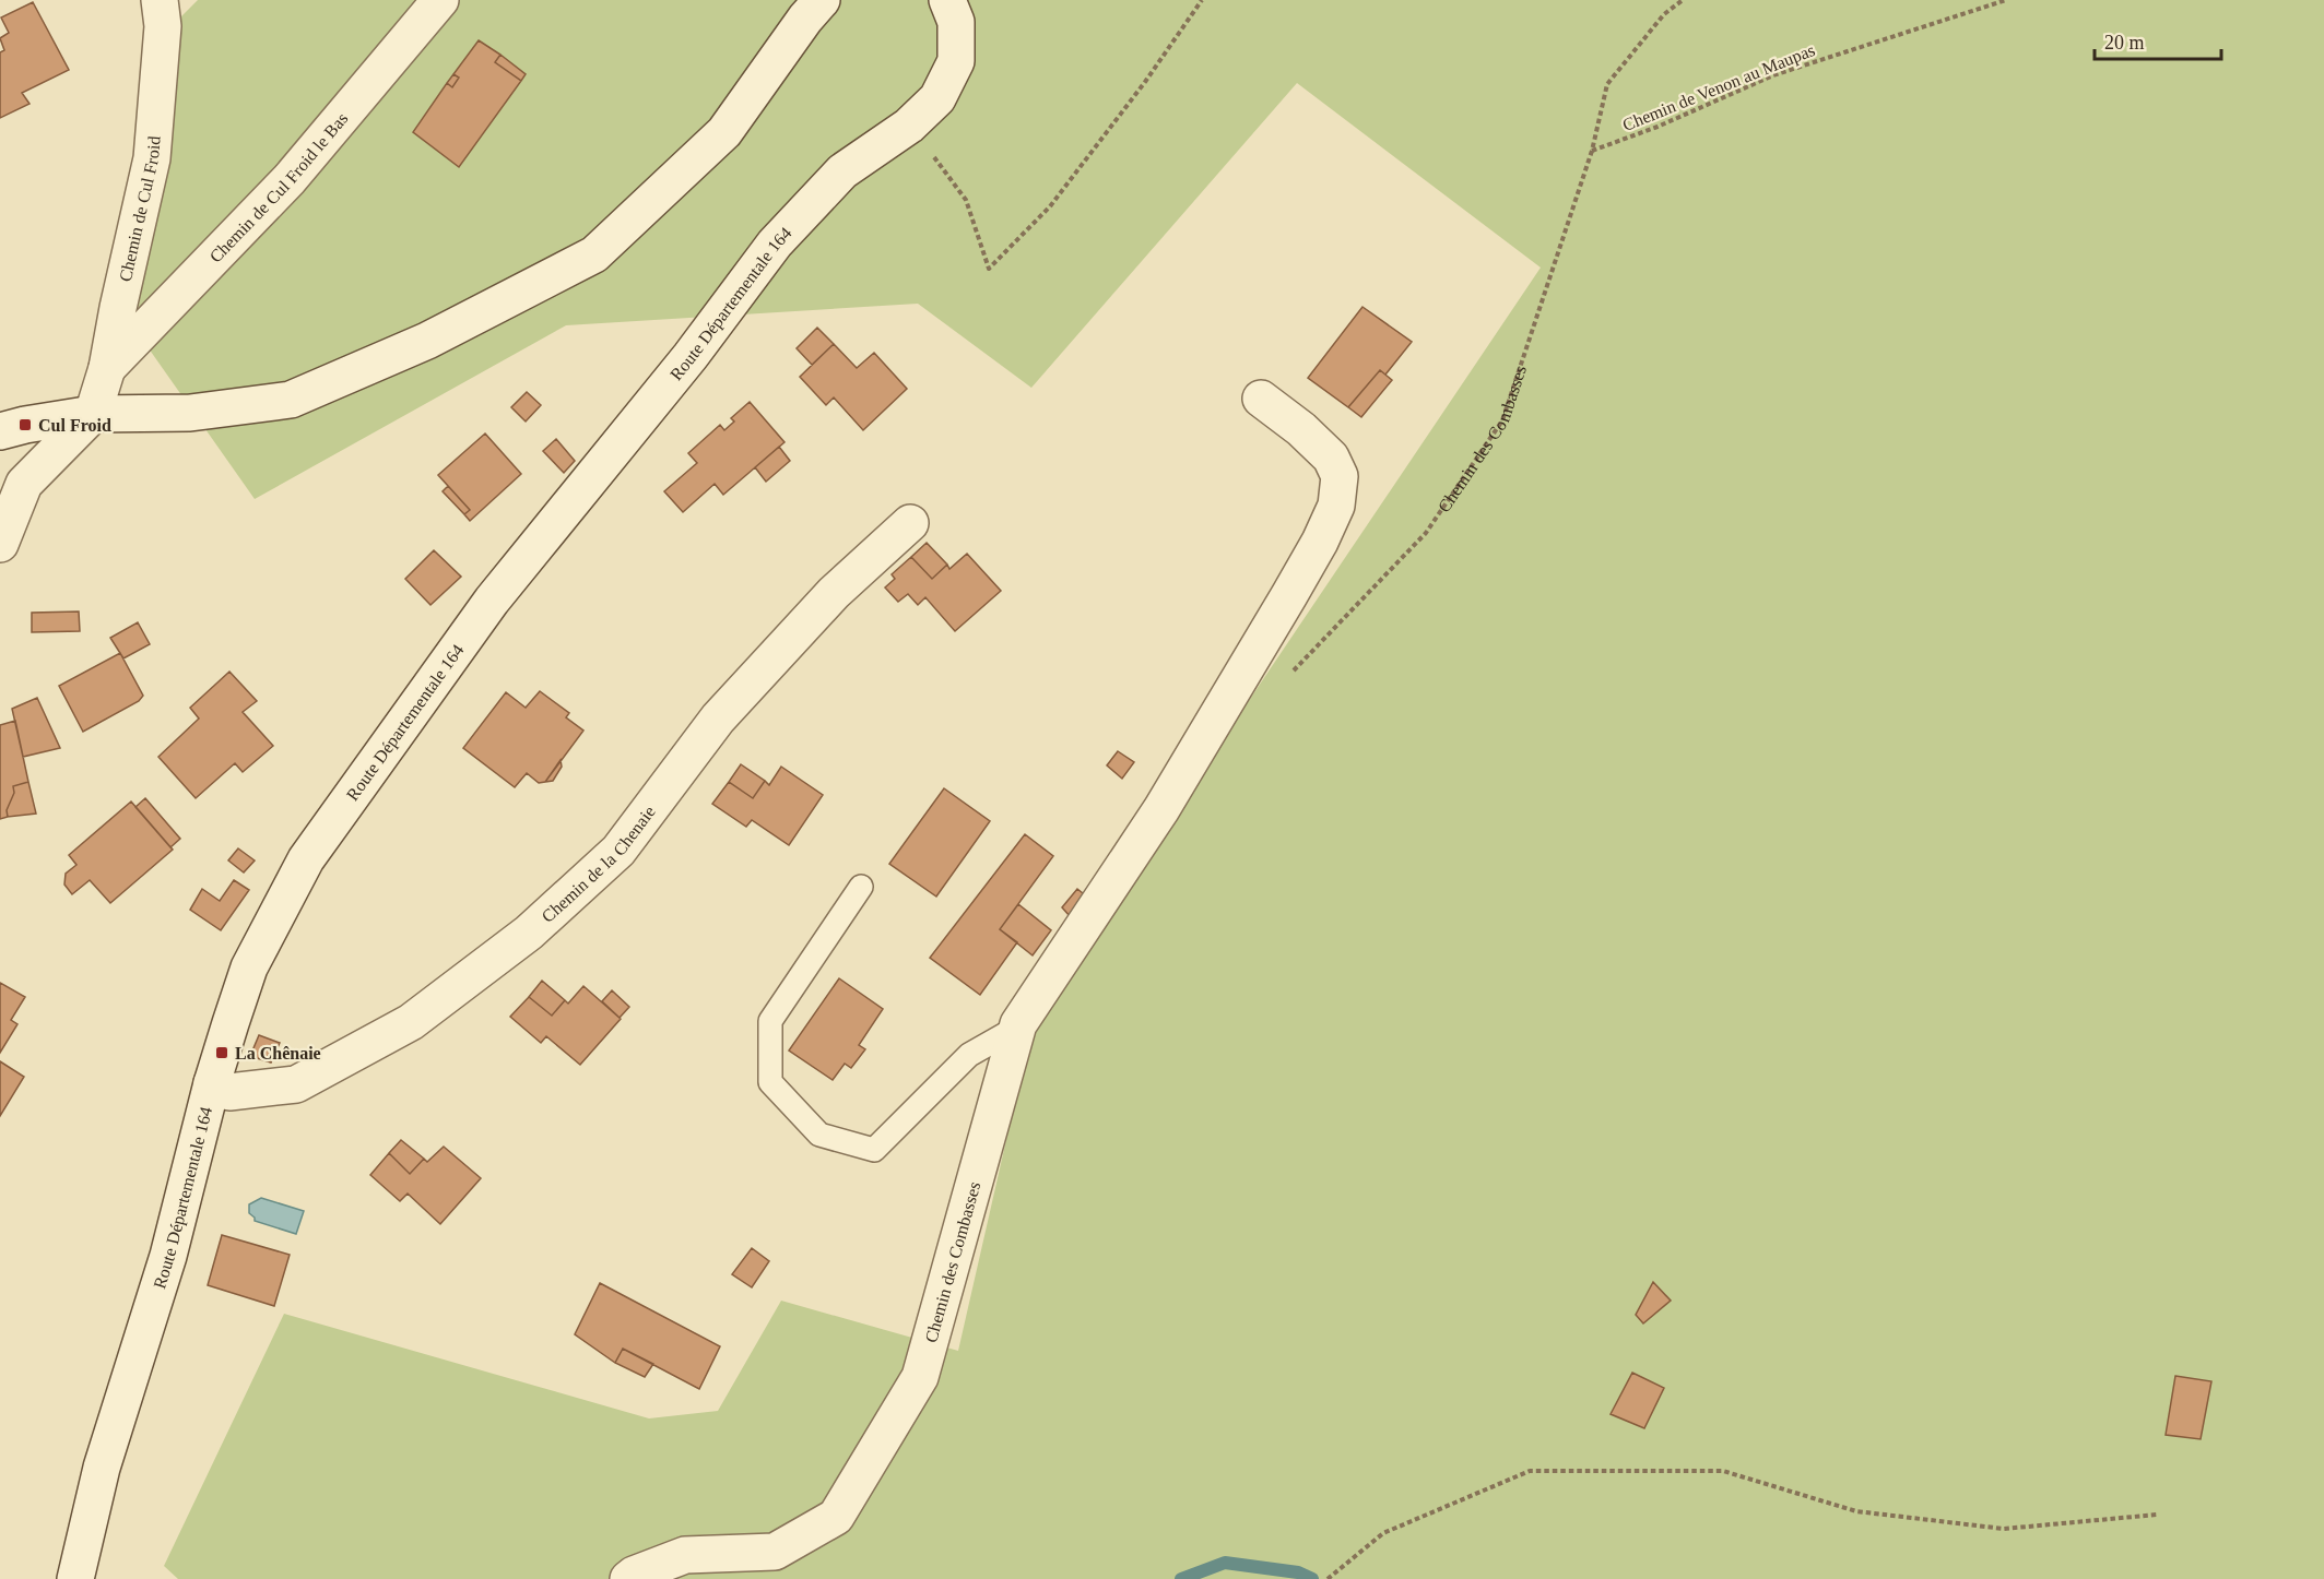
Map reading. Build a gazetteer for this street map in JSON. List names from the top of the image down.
{
  "streets": {
    "street": [
      "Chemin de Cul Froid le Bas",
      "Chemin de Cul Froid",
      "Route Départementale 164",
      "Chemin des Combasses",
      "Chemin de la Chenaie"
    ],
    "path": ["Chemin de Venon au Maupas"]
  },
  "crossings": [
    ["Chemin de Venon au Maupas", "Chemin des Combasses"],
    ["Chemin de Cul Froid le Bas", "Chemin de Cul Froid"],
    ["Route Départementale 164", "Chemin de la Chenaie"]
  ],
  "places": {
    "transit": ["Cul Froid", "La Chênaie"]
  },
  "scale_bar": "20 m"
}
